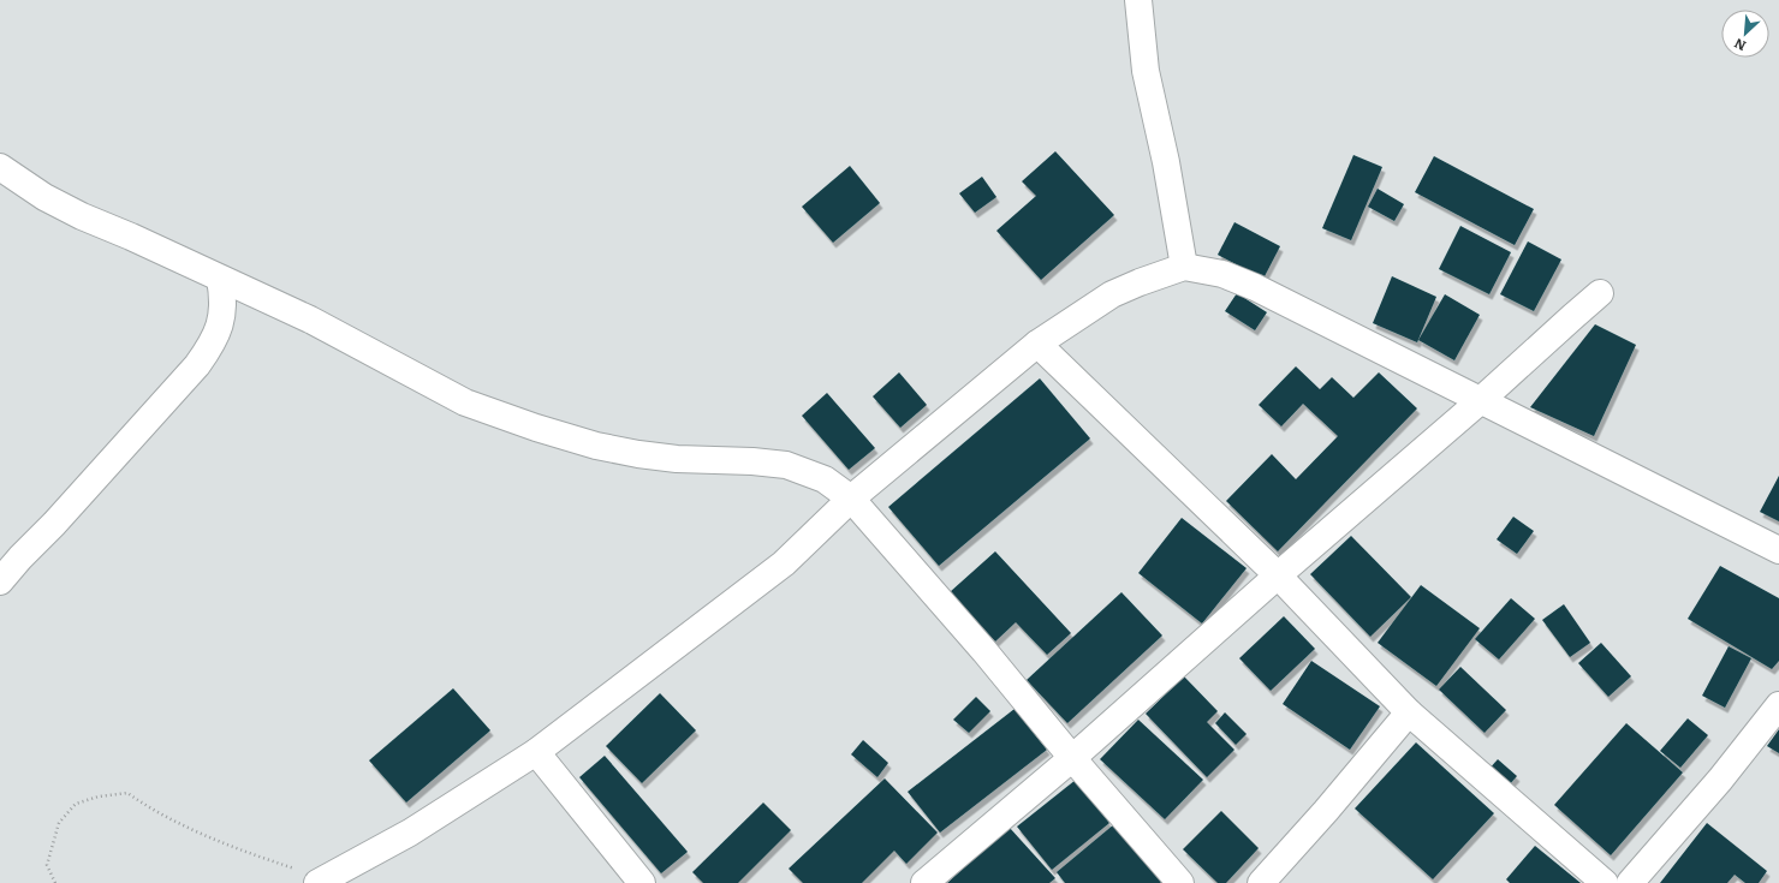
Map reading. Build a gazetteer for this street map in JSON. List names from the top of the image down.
{
  "north": "bottom left"
}
